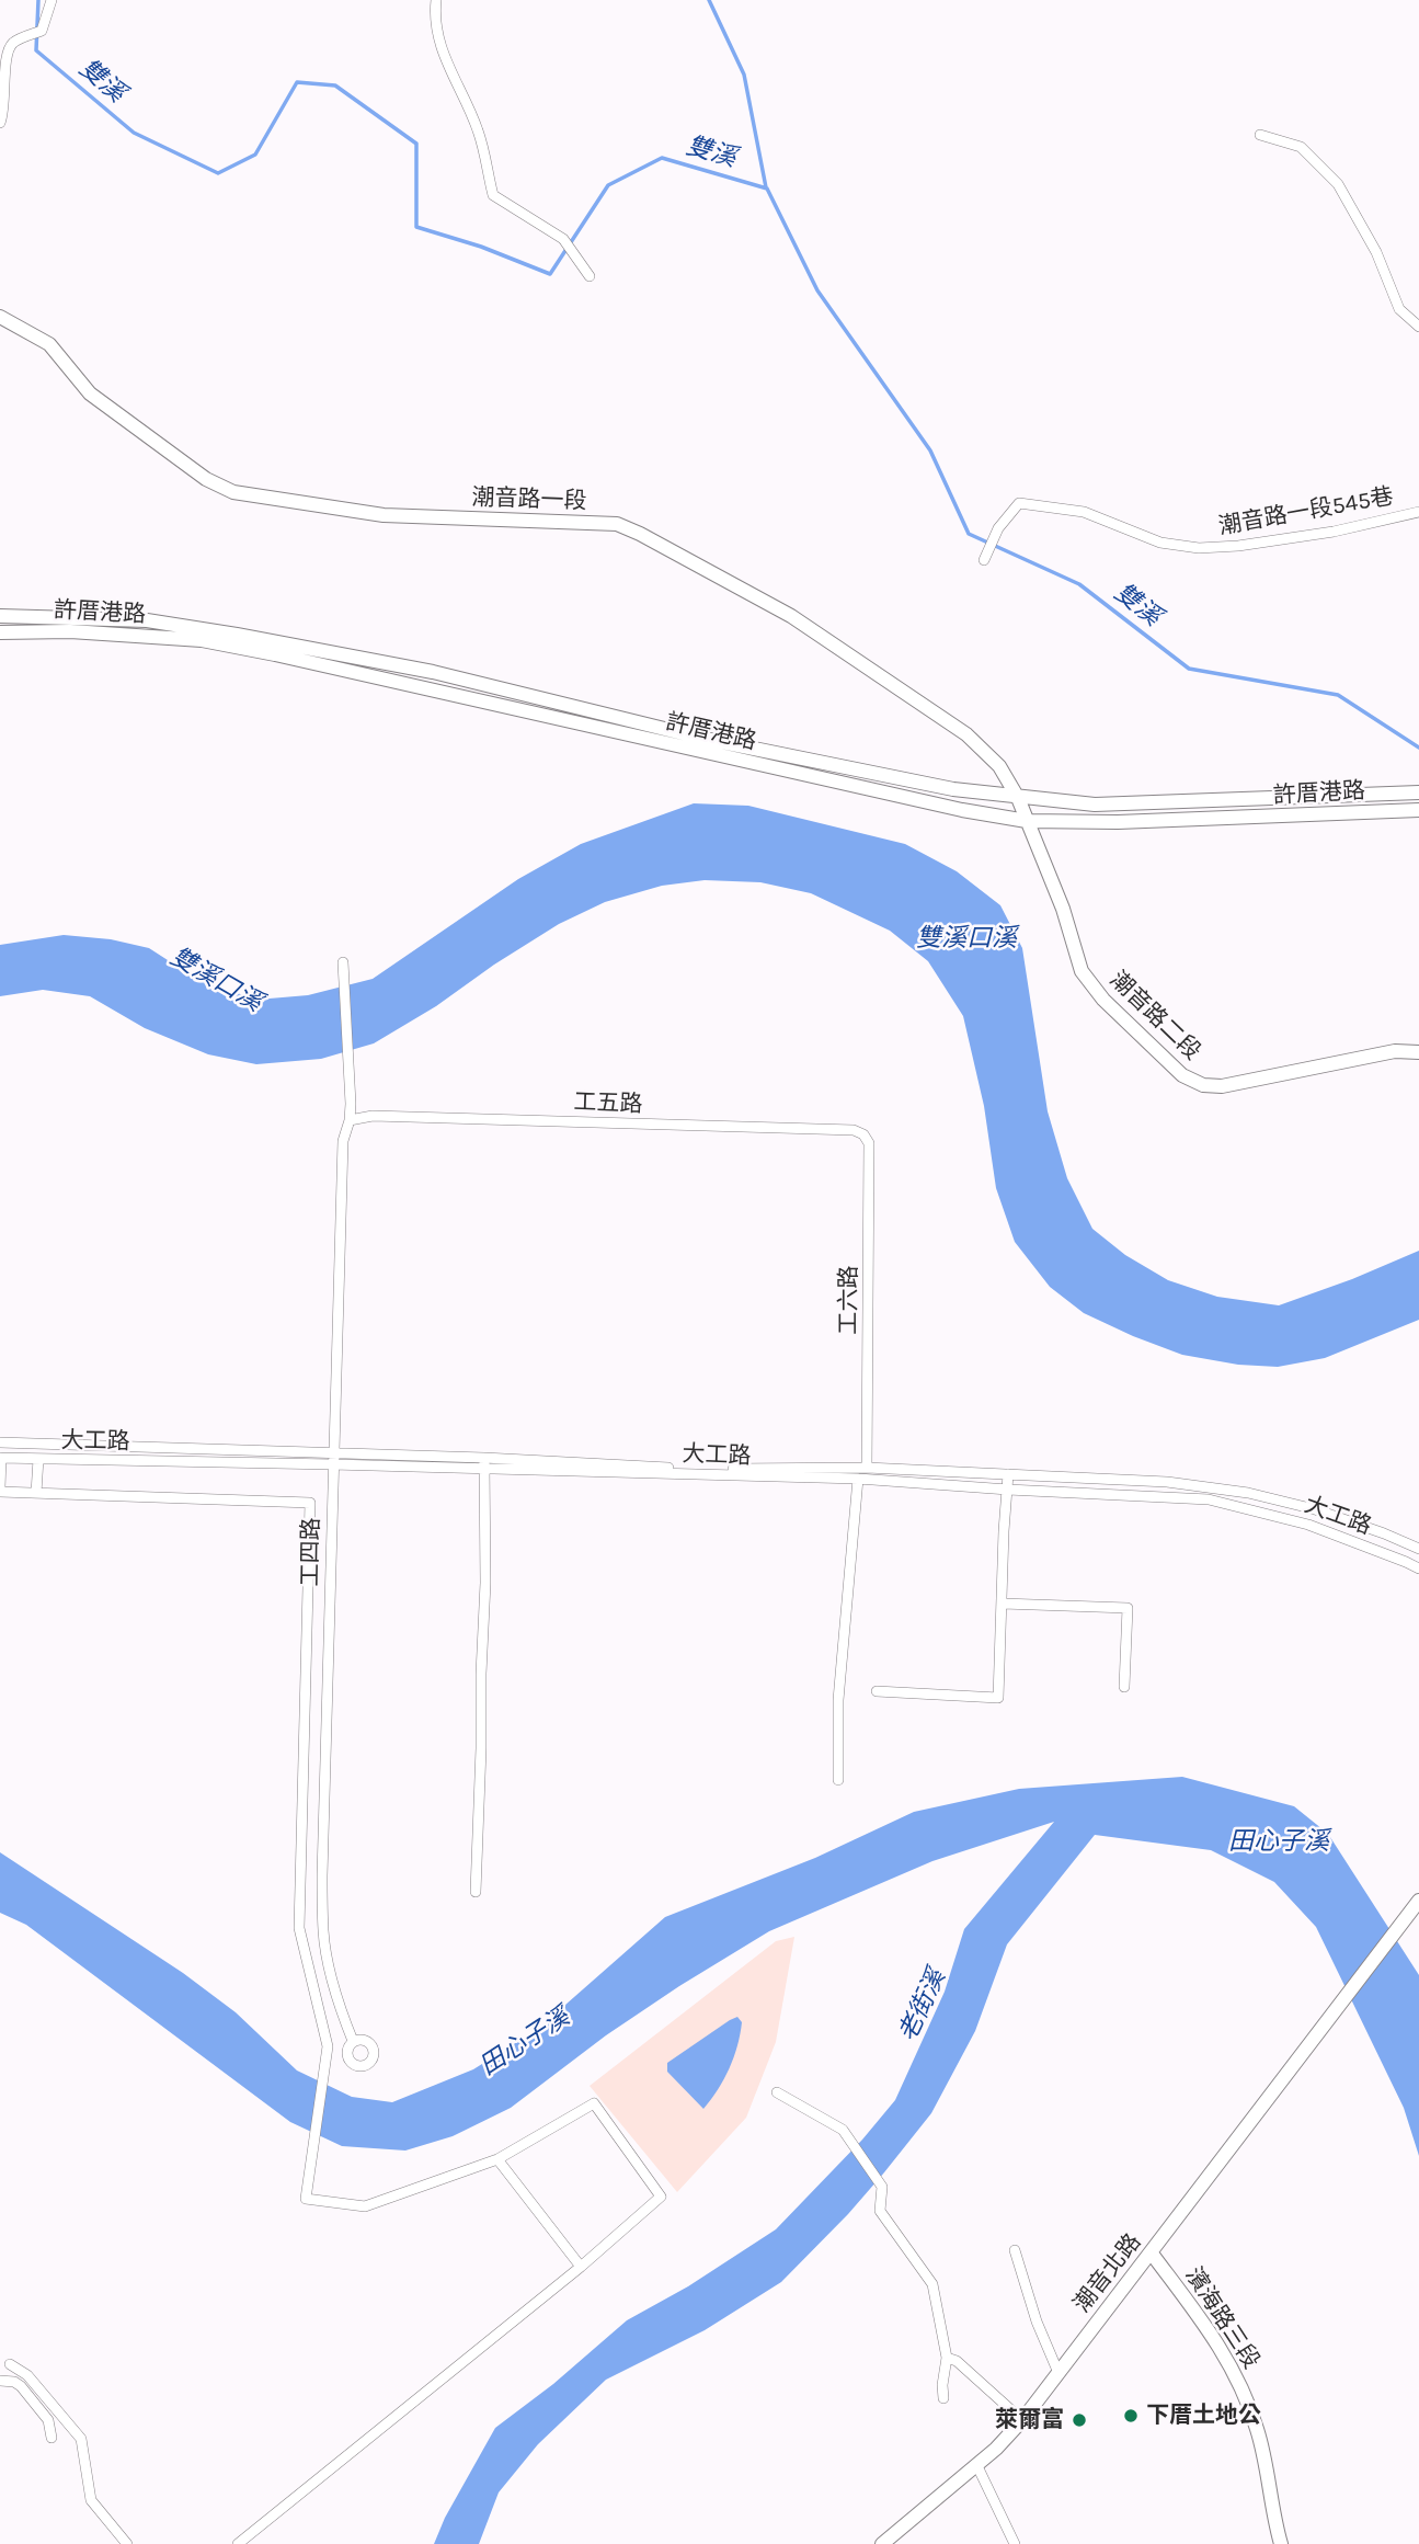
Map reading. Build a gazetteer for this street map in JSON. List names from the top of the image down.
{
  "streets": {
    "street": [
      "潮音路一段",
      "潮音路一段545巷",
      "許厝港路",
      "潮音路二段",
      "工五路",
      "工六路",
      "大工路",
      "工四路",
      "潮音北路",
      "濱海路三段"
    ]
  },
  "crossings": [
    ["潮音路一段", "許厝港路"],
    ["潮音路一段", "潮音路二段"],
    ["許厝港路", "潮音路二段"],
    ["工五路", "工六路"],
    ["工五路", "工四路"],
    ["工六路", "大工路"],
    ["大工路", "工四路"],
    ["潮音北路", "濱海路三段"]
  ],
  "water": [
    "雙溪",
    "雙溪口溪",
    "田心子溪",
    "老街溪"
  ],
  "places": ["下厝土地公", "萊爾富"]
}
